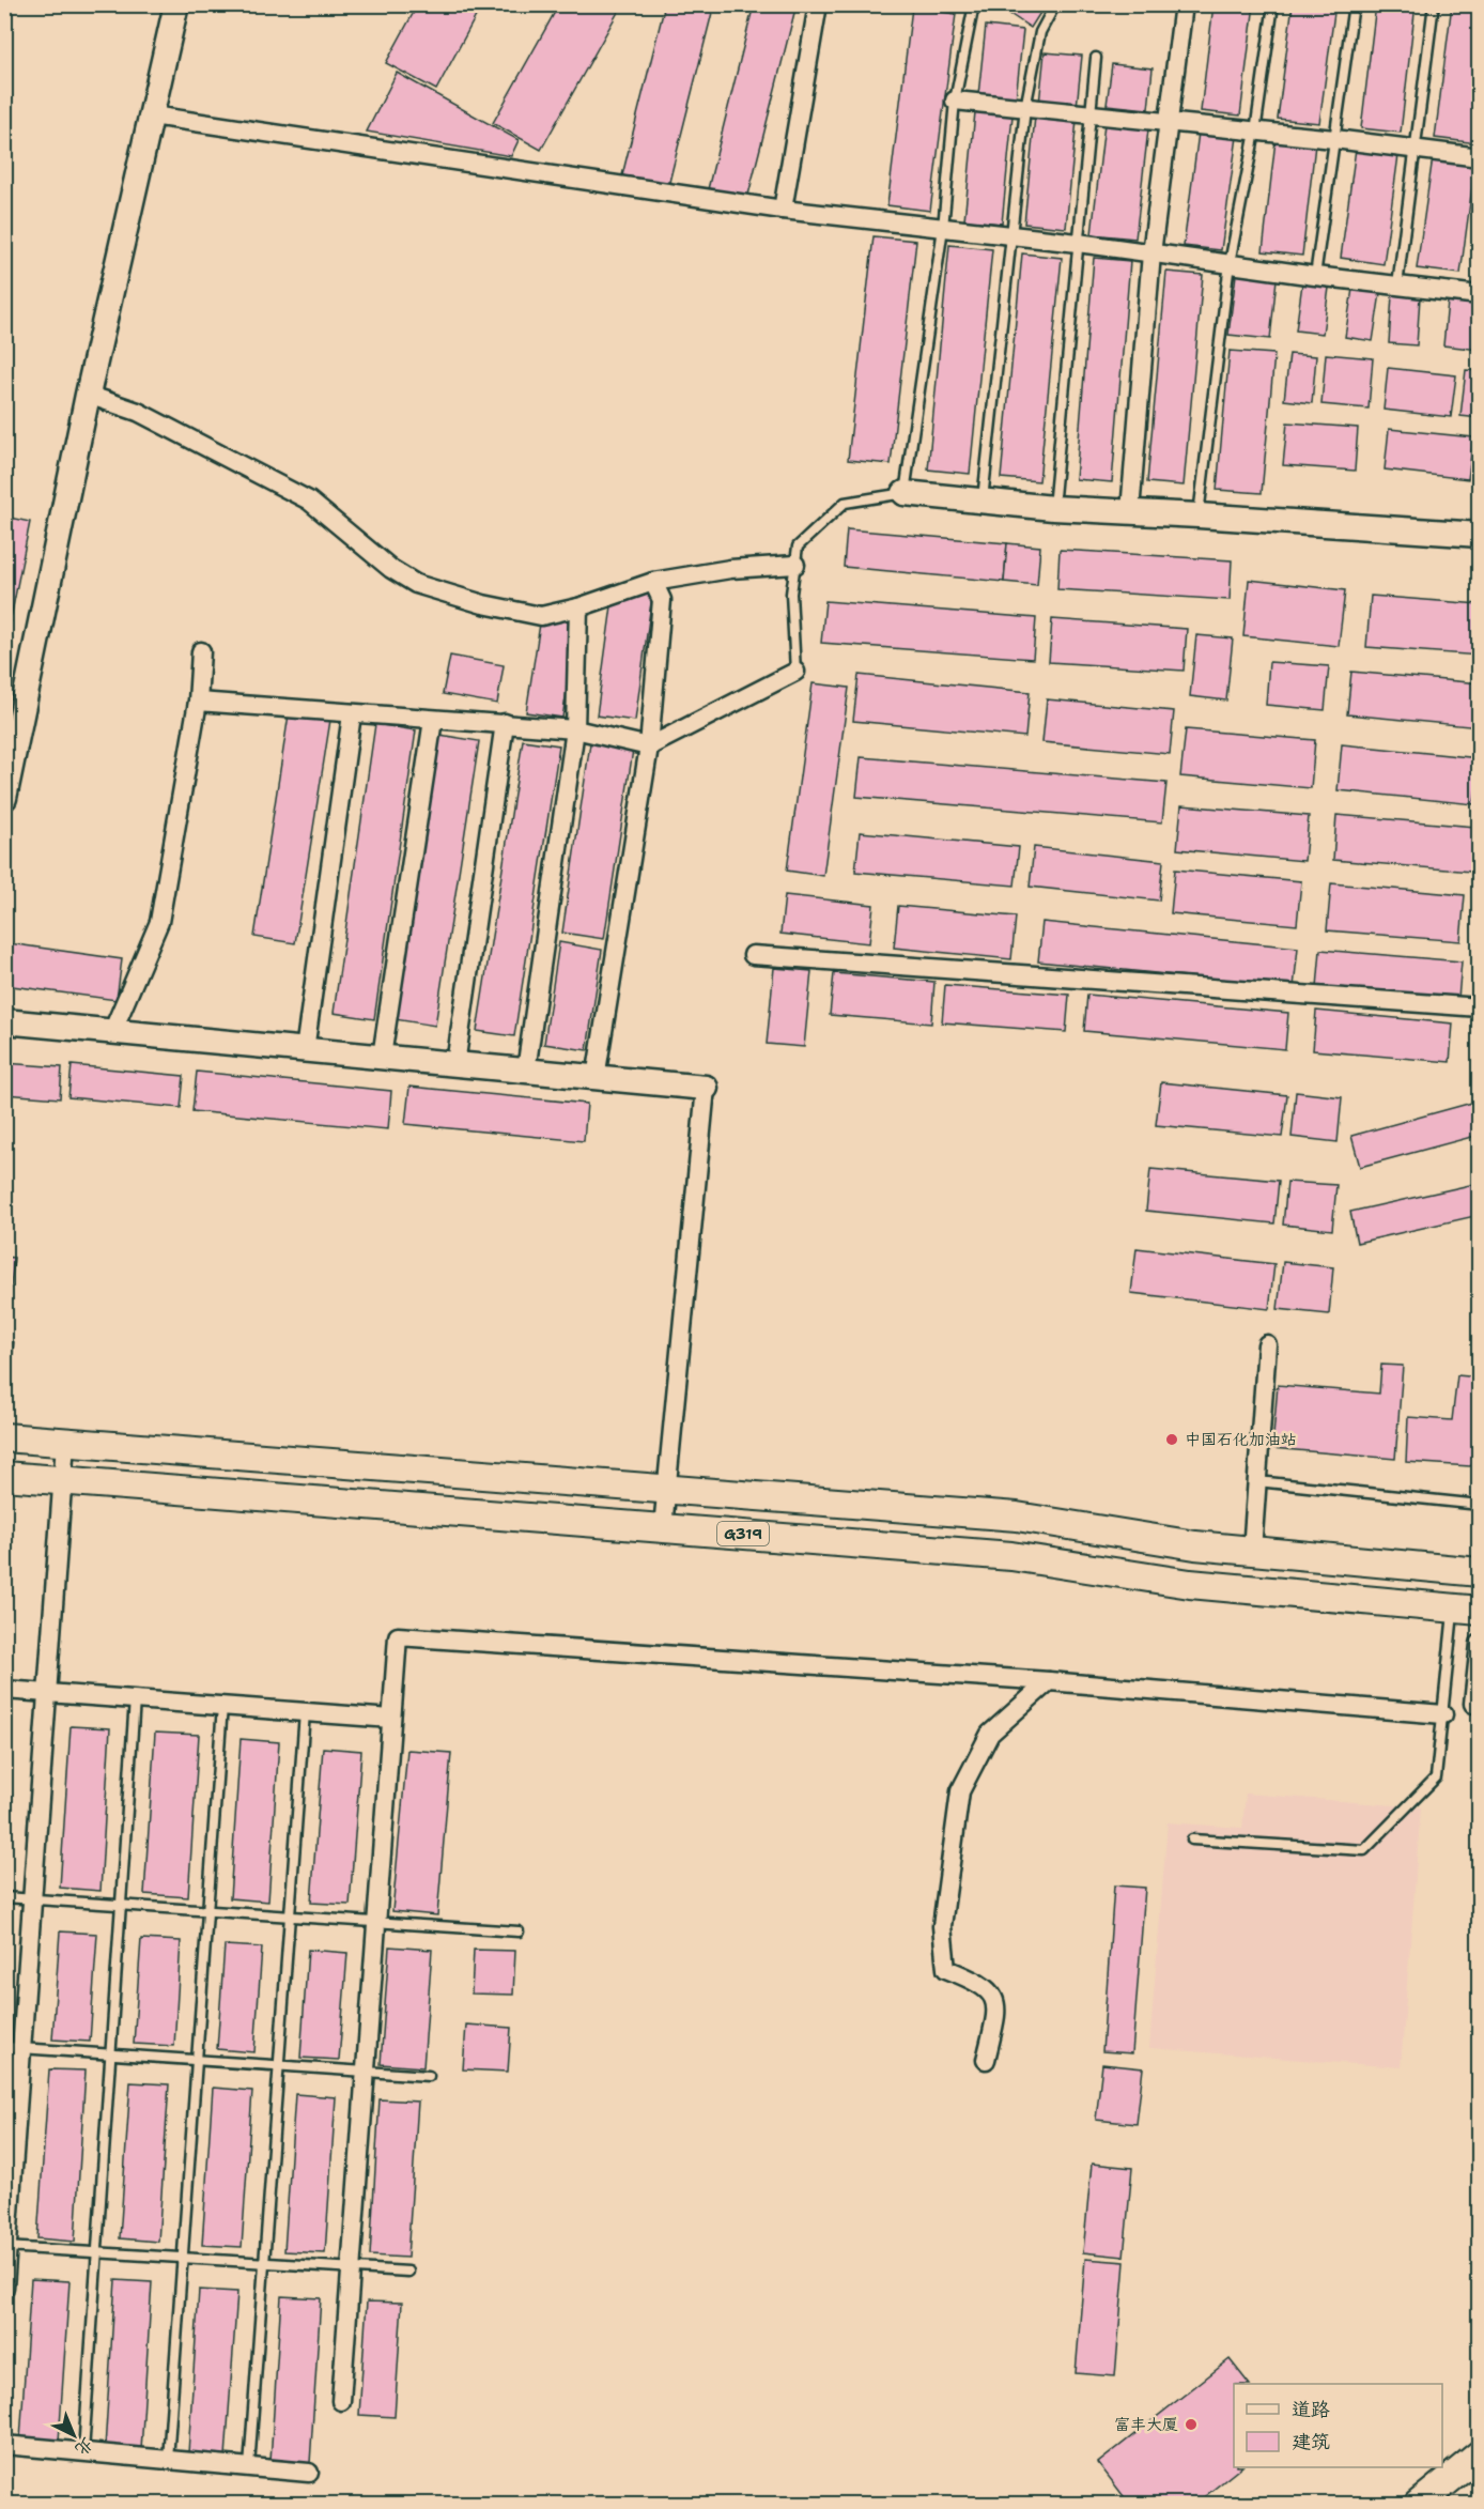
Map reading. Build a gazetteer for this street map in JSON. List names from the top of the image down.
{
  "streets": {
    "main road": ["G319"]
  },
  "places": ["中国石化加油站", "富丰大厦"],
  "legend": ["道路", "建筑"],
  "north": "bottom right"
}
